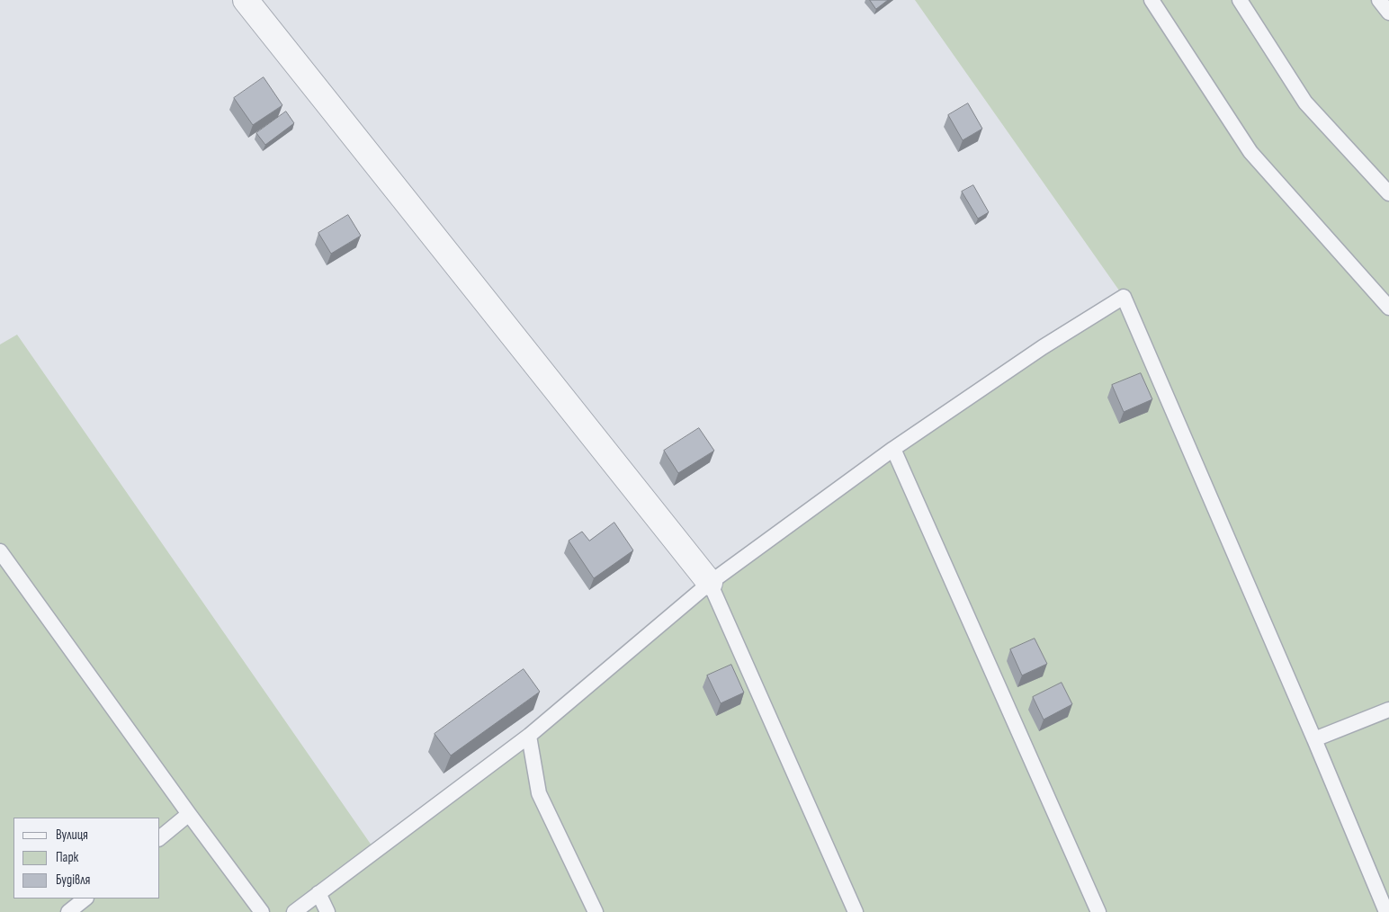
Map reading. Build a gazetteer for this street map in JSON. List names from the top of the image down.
{
  "legend": ["Вулиця", "Парк", "Будівля"]
}
